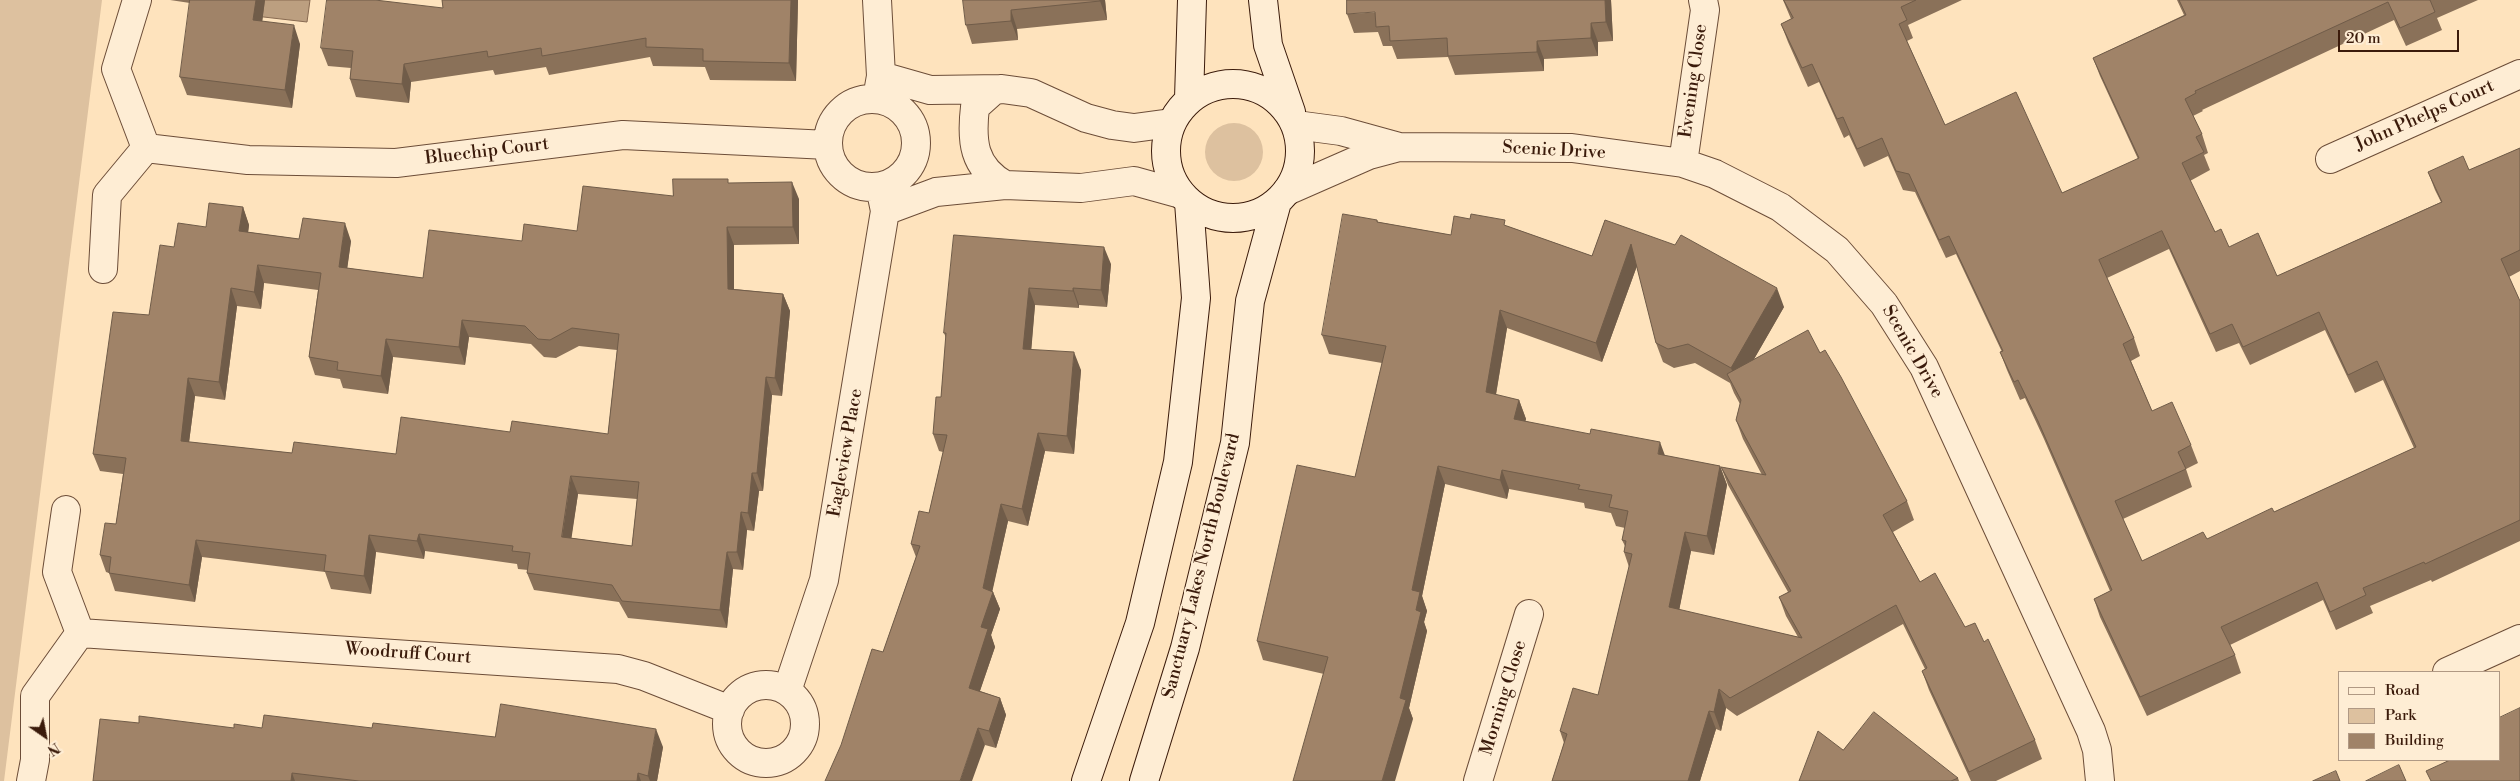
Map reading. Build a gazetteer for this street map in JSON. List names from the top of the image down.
{
  "streets": {
    "street": [
      "Evening Close",
      "John Phelps Court",
      "Scenic Drive",
      "Bluechip Court",
      "Eagleview Place",
      "Sanctuary Lakes North Boulevard",
      "Woodruff Court",
      "Morning Close"
    ]
  },
  "crossings": [
    ["Evening Close", "Scenic Drive"],
    ["Scenic Drive", "Sanctuary Lakes North Boulevard"],
    ["Bluechip Court", "Eagleview Place"],
    ["Eagleview Place", "Woodruff Court"]
  ],
  "legend": ["Road", "Park", "Building"],
  "scale_bar": "20 m",
  "north": "bottom right"
}
